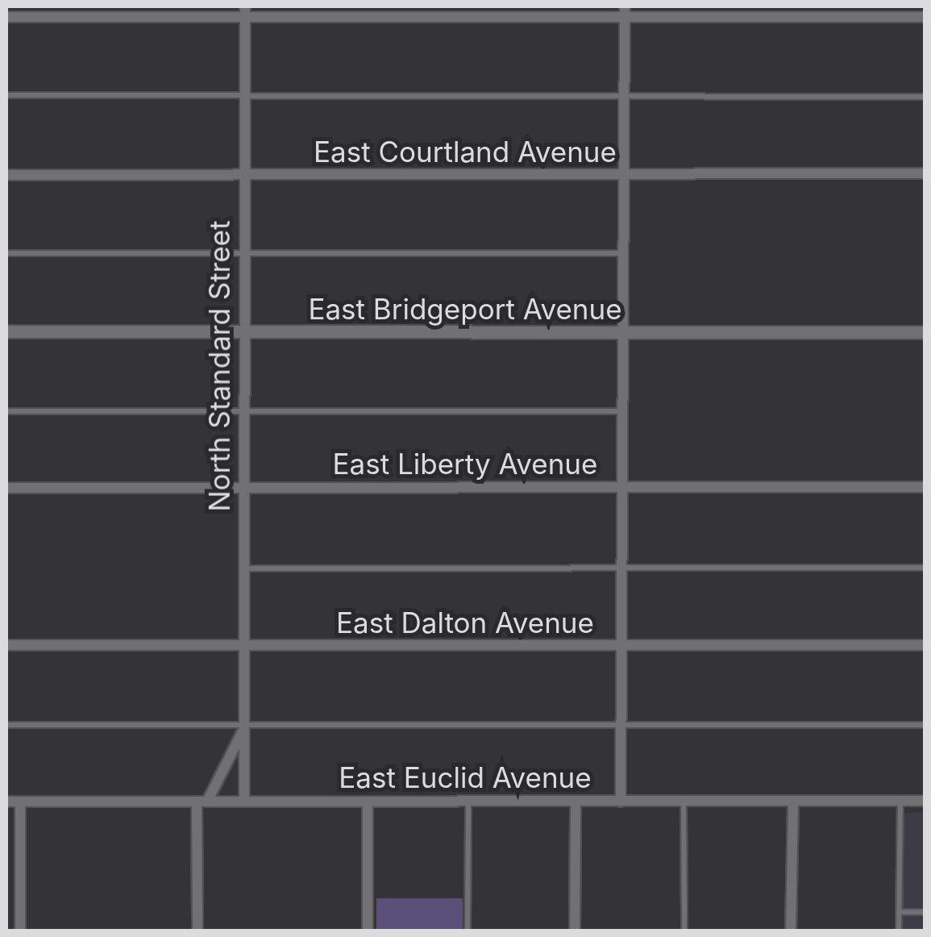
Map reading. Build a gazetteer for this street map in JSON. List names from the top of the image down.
{
  "streets": {
    "street": [
      "East Courtland Avenue",
      "East Bridgeport Avenue",
      "North Standard Street",
      "East Liberty Avenue",
      "East Dalton Avenue",
      "East Euclid Avenue"
    ]
  },
  "crossings": [
    ["East Courtland Avenue", "North Standard Street"],
    ["East Bridgeport Avenue", "North Standard Street"],
    ["North Standard Street", "East Liberty Avenue"],
    ["North Standard Street", "East Dalton Avenue"],
    ["North Standard Street", "East Euclid Avenue"]
  ]
}
